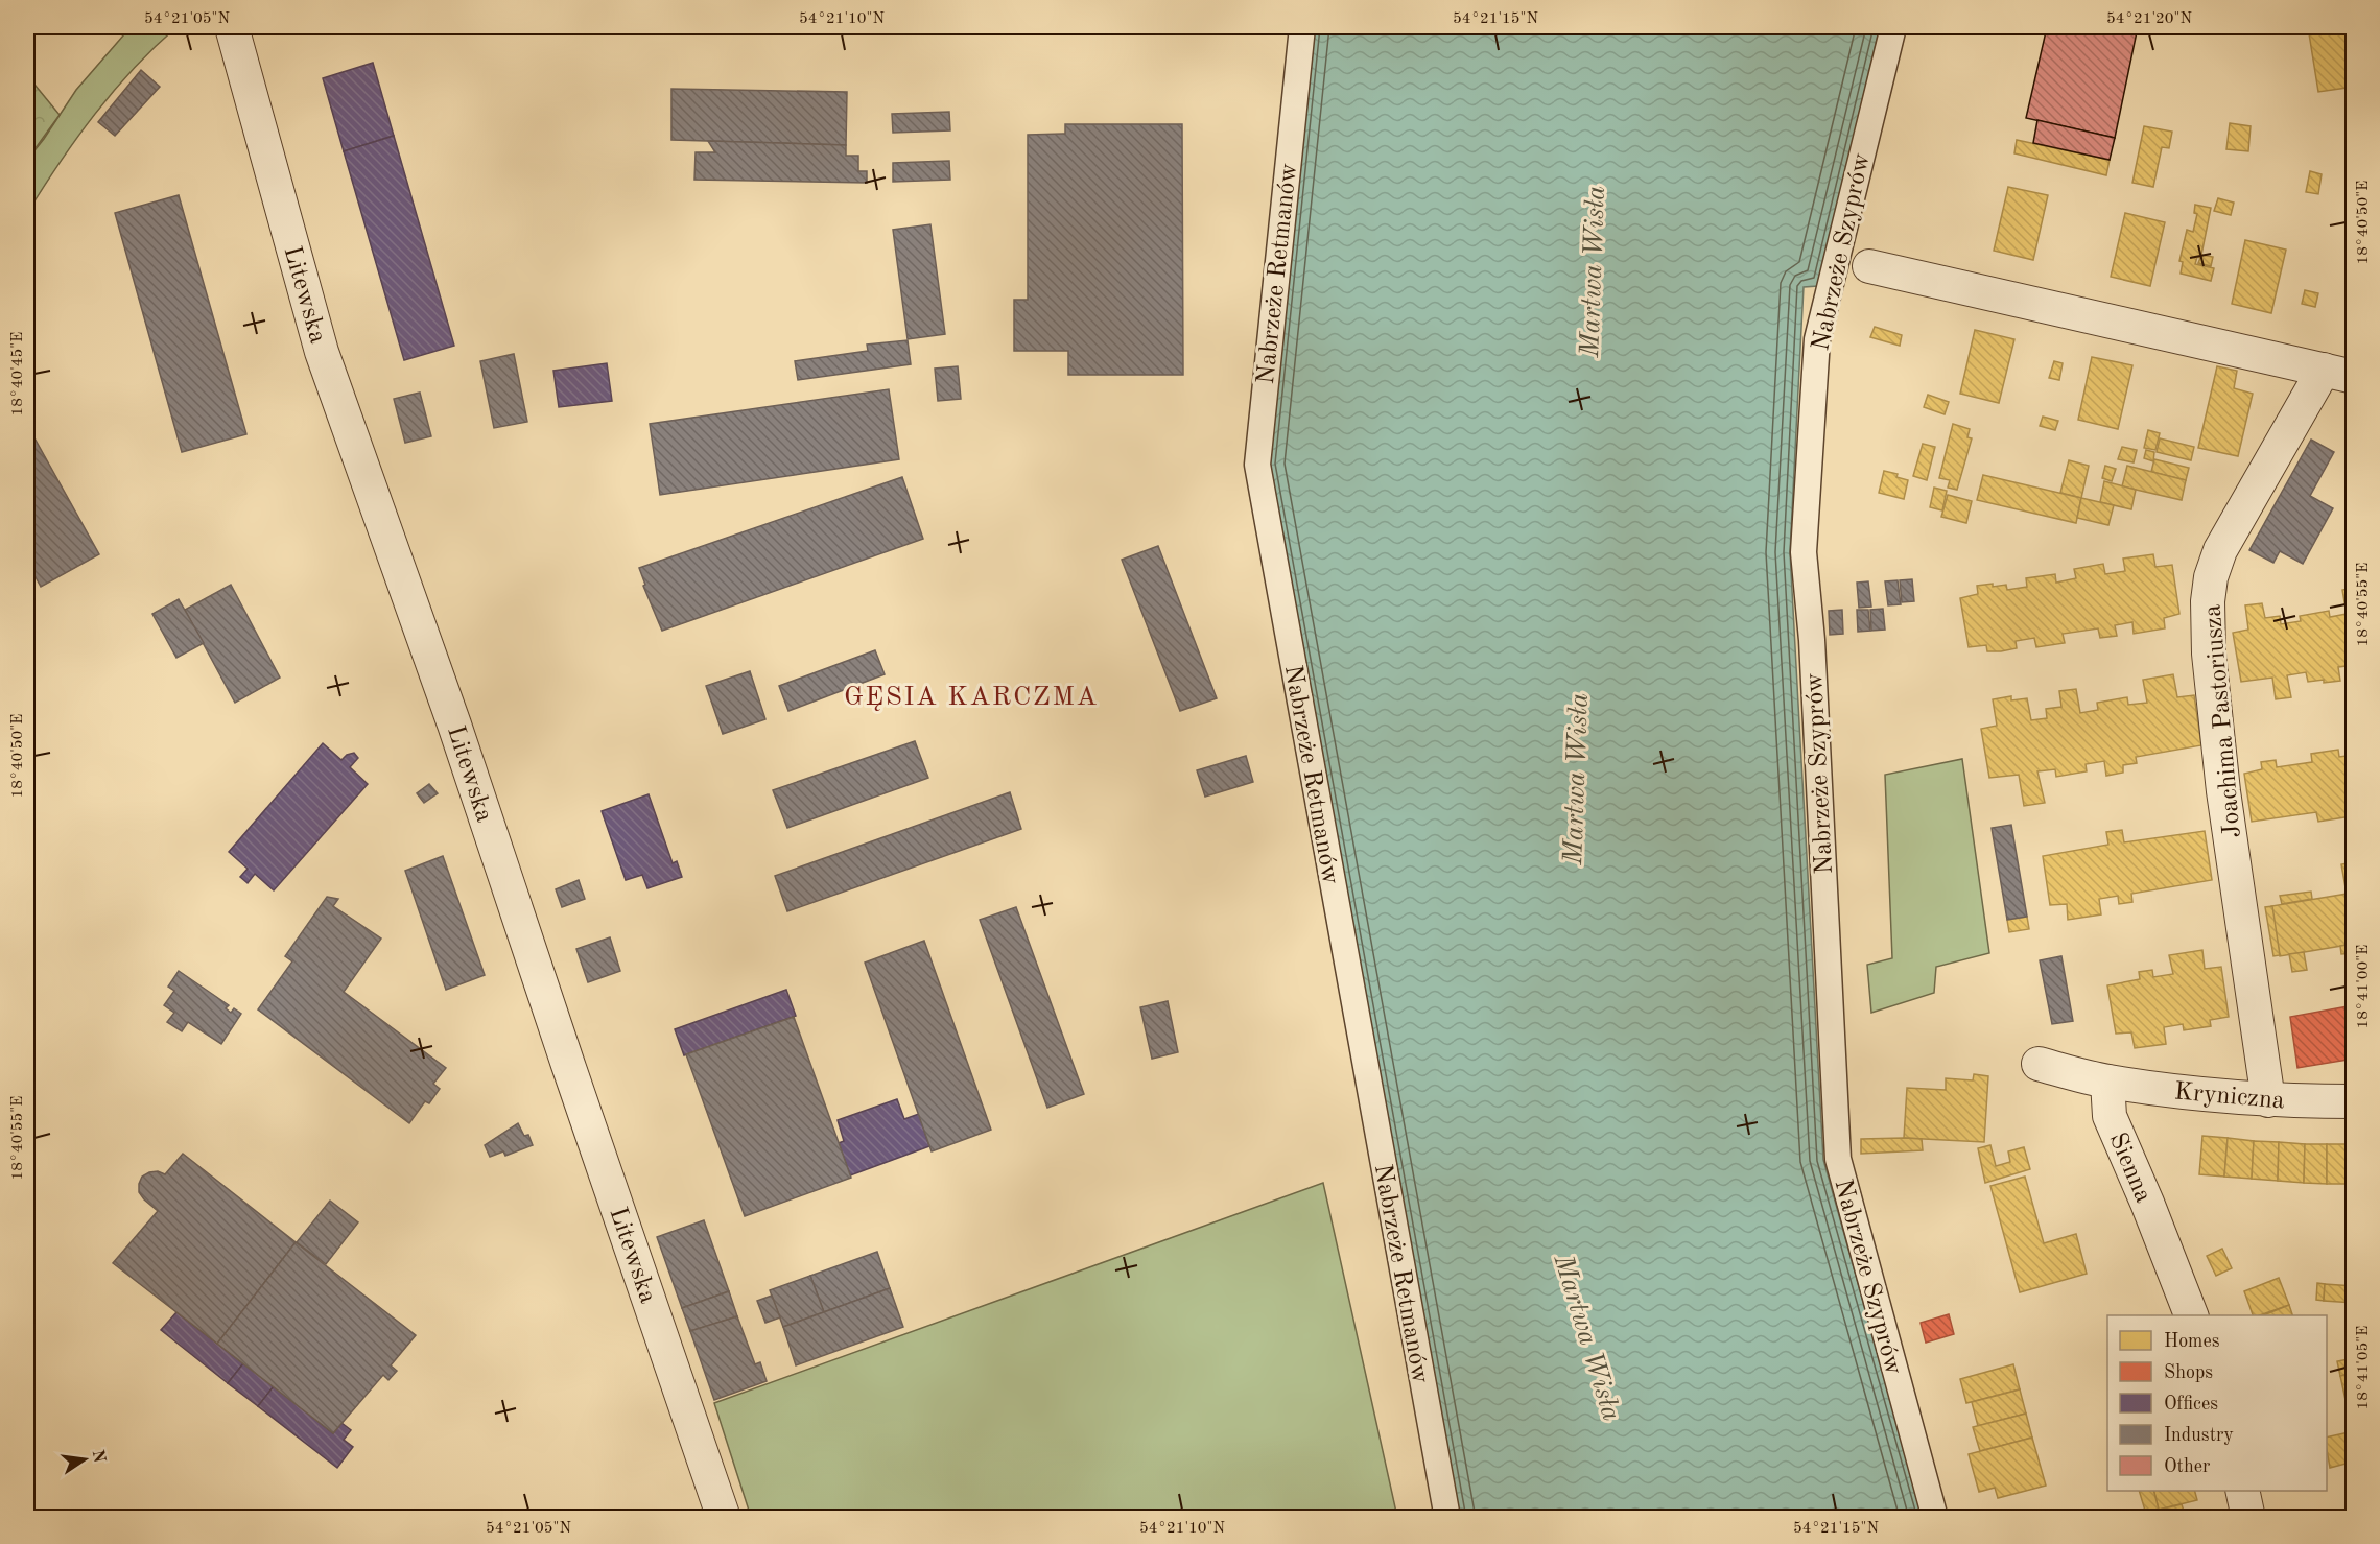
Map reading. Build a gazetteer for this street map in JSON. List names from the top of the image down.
{
  "streets": {
    "street": [
      "Nabrzeże Szyprów",
      "Nabrzeże Retmanów",
      "Litewska",
      "Joachima Pastoriusza",
      "Kryniczna",
      "Sienna"
    ]
  },
  "crossings": [
    ["Joachima Pastoriusza", "Kryniczna"],
    ["Kryniczna", "Sienna"]
  ],
  "districts": ["GĘSIA KARCZMA"],
  "water": ["Martwa Wisła"],
  "legend": [
    "Homes",
    "Shops",
    "Offices",
    "Industry",
    "Other"
  ],
  "north": "right",
  "coordinates": [
    "54°21'05\"N",
    "54°21'10\"N",
    "54°21'15\"N",
    "54°21'20\"N",
    "18°40'50\"E",
    "18°40'45\"E",
    "18°40'55\"E",
    "18°41'00\"E",
    "18°41'05\"E"
  ]
}
